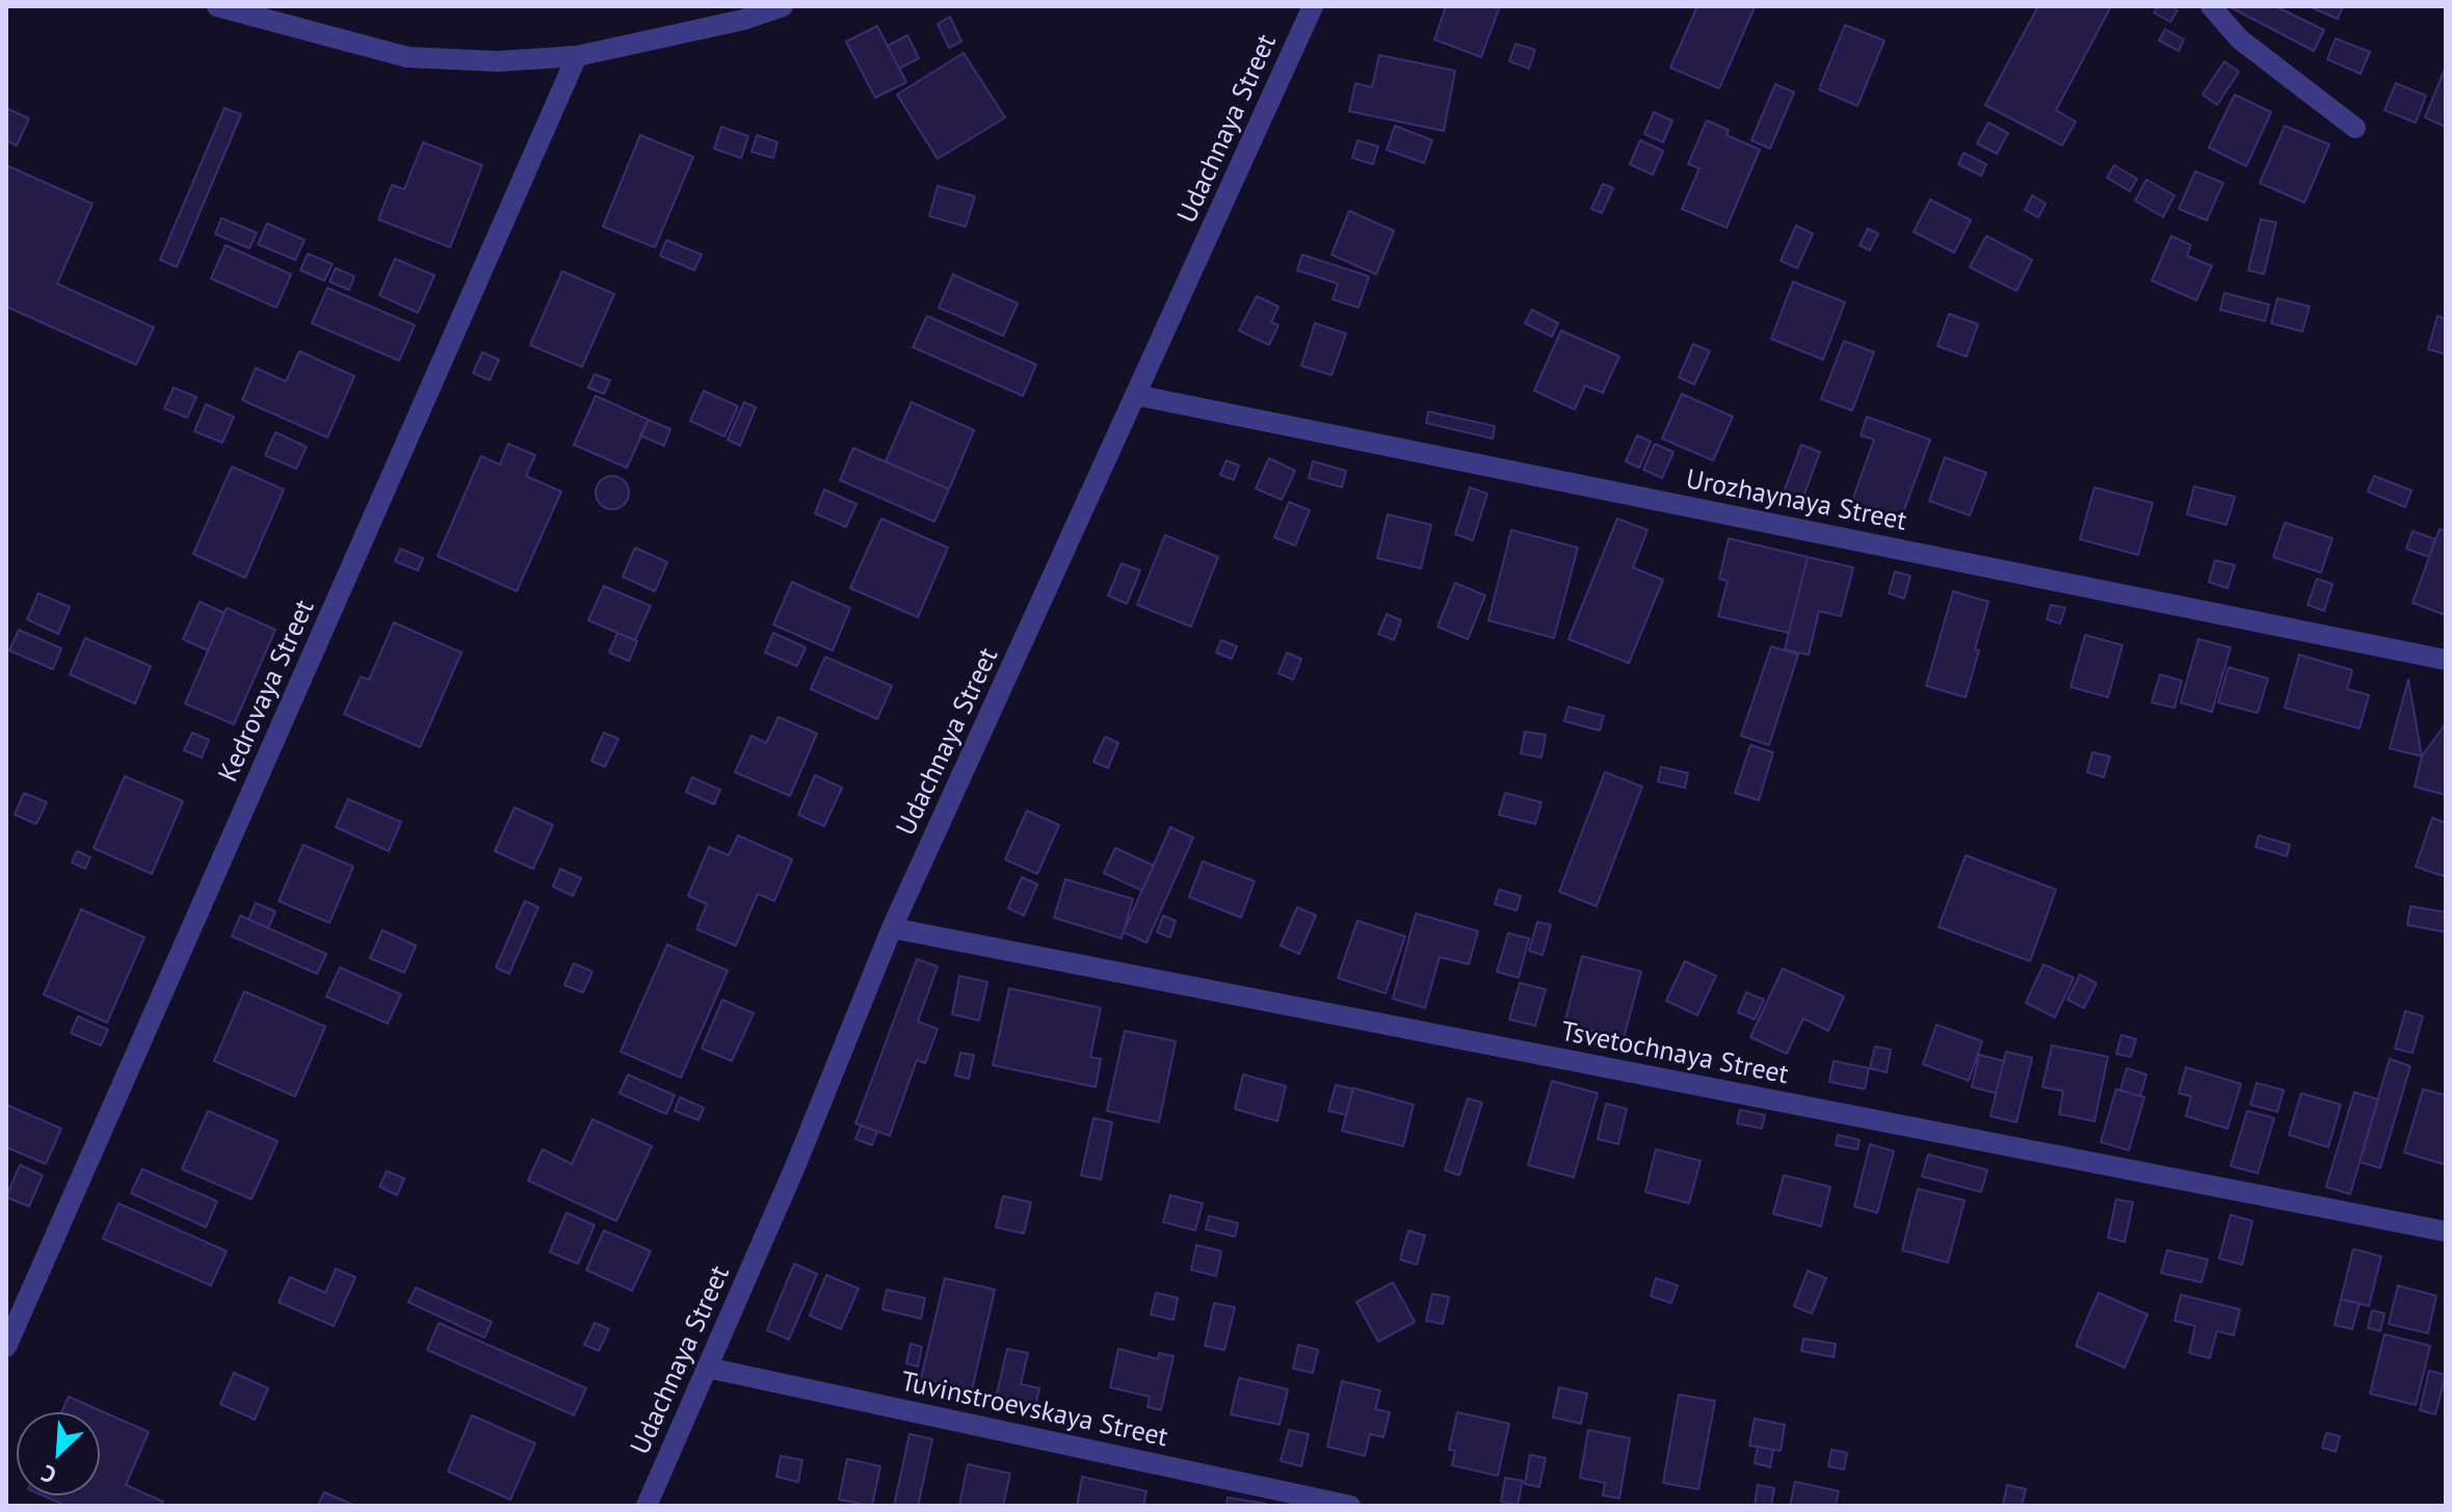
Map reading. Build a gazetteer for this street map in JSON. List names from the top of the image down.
{
  "streets": {
    "street": [
      "Udachnaya Street",
      "Urozhaynaya Street",
      "Kedrovaya Street",
      "Tsvetochnaya Street",
      "Tuvinstroevskaya Street"
    ]
  },
  "crossings": [
    ["Udachnaya Street", "Urozhaynaya Street"],
    ["Udachnaya Street", "Tsvetochnaya Street"],
    ["Udachnaya Street", "Tuvinstroevskaya Street"]
  ],
  "north": "bottom left"
}
